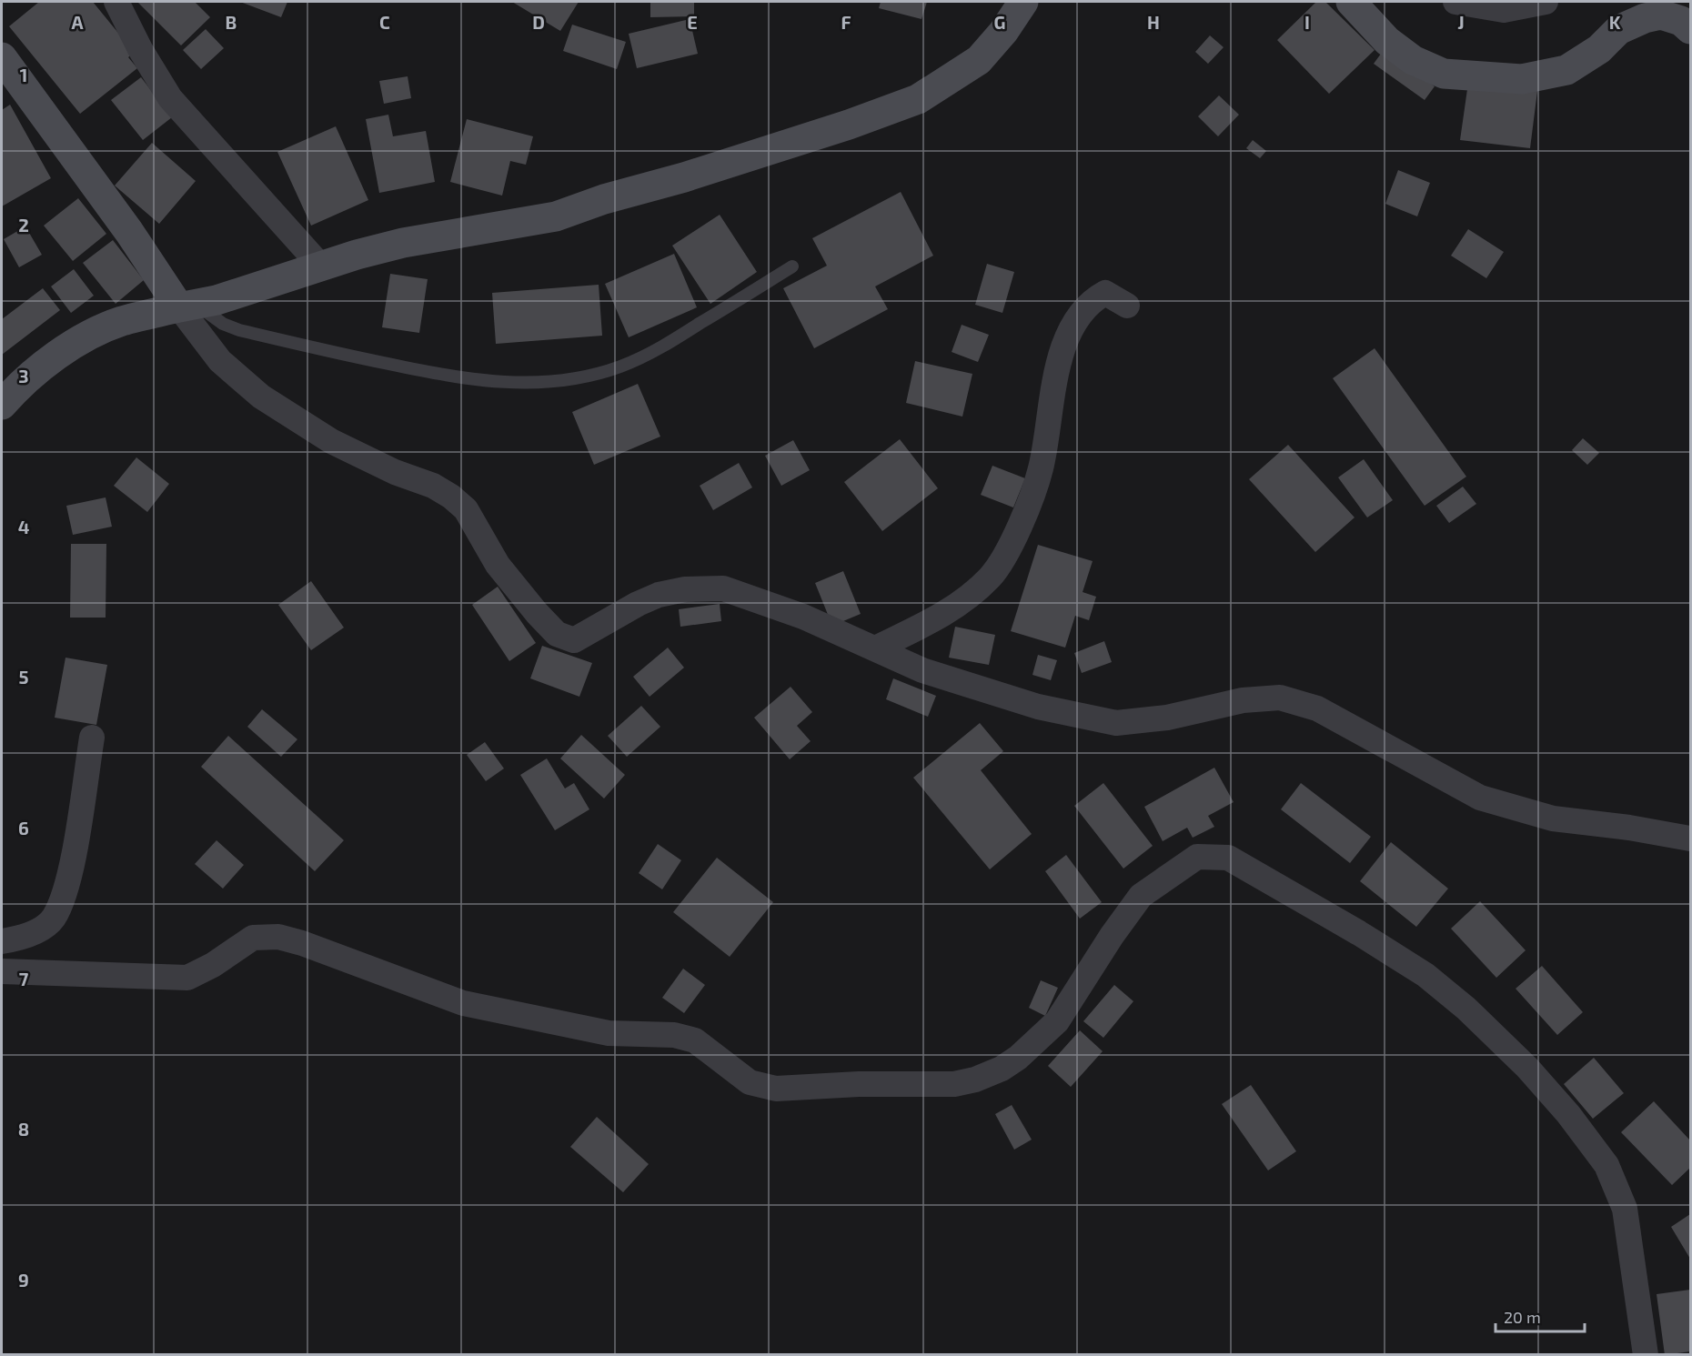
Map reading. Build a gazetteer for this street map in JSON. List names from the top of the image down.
{
  "scale_bar": "20 m",
  "grid": {
    "columns": [
      "A",
      "B",
      "C",
      "D",
      "E",
      "F",
      "G",
      "H",
      "I",
      "J",
      "K"
    ],
    "rows": [
      "1",
      "2",
      "3",
      "4",
      "5",
      "6",
      "7",
      "8",
      "9"
    ]
  }
}
